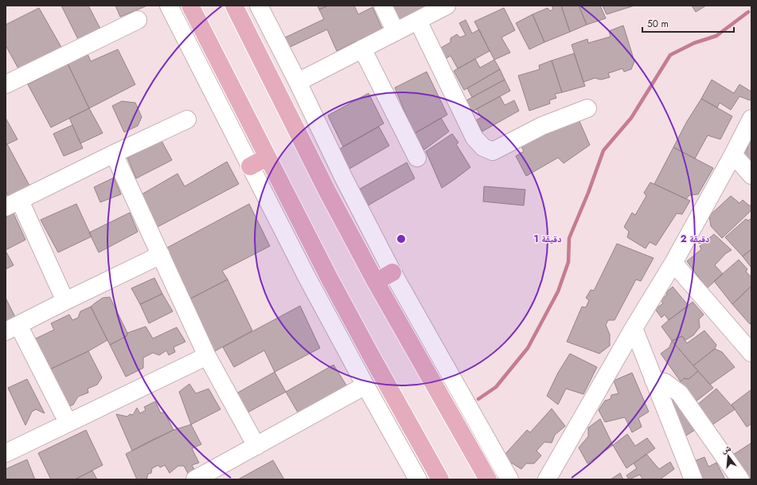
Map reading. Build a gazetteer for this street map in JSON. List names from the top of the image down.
{
  "scale_bar": "50 m",
  "north": "top",
  "rings": ["1 دقيقة", "2 دقيقة"]
}
